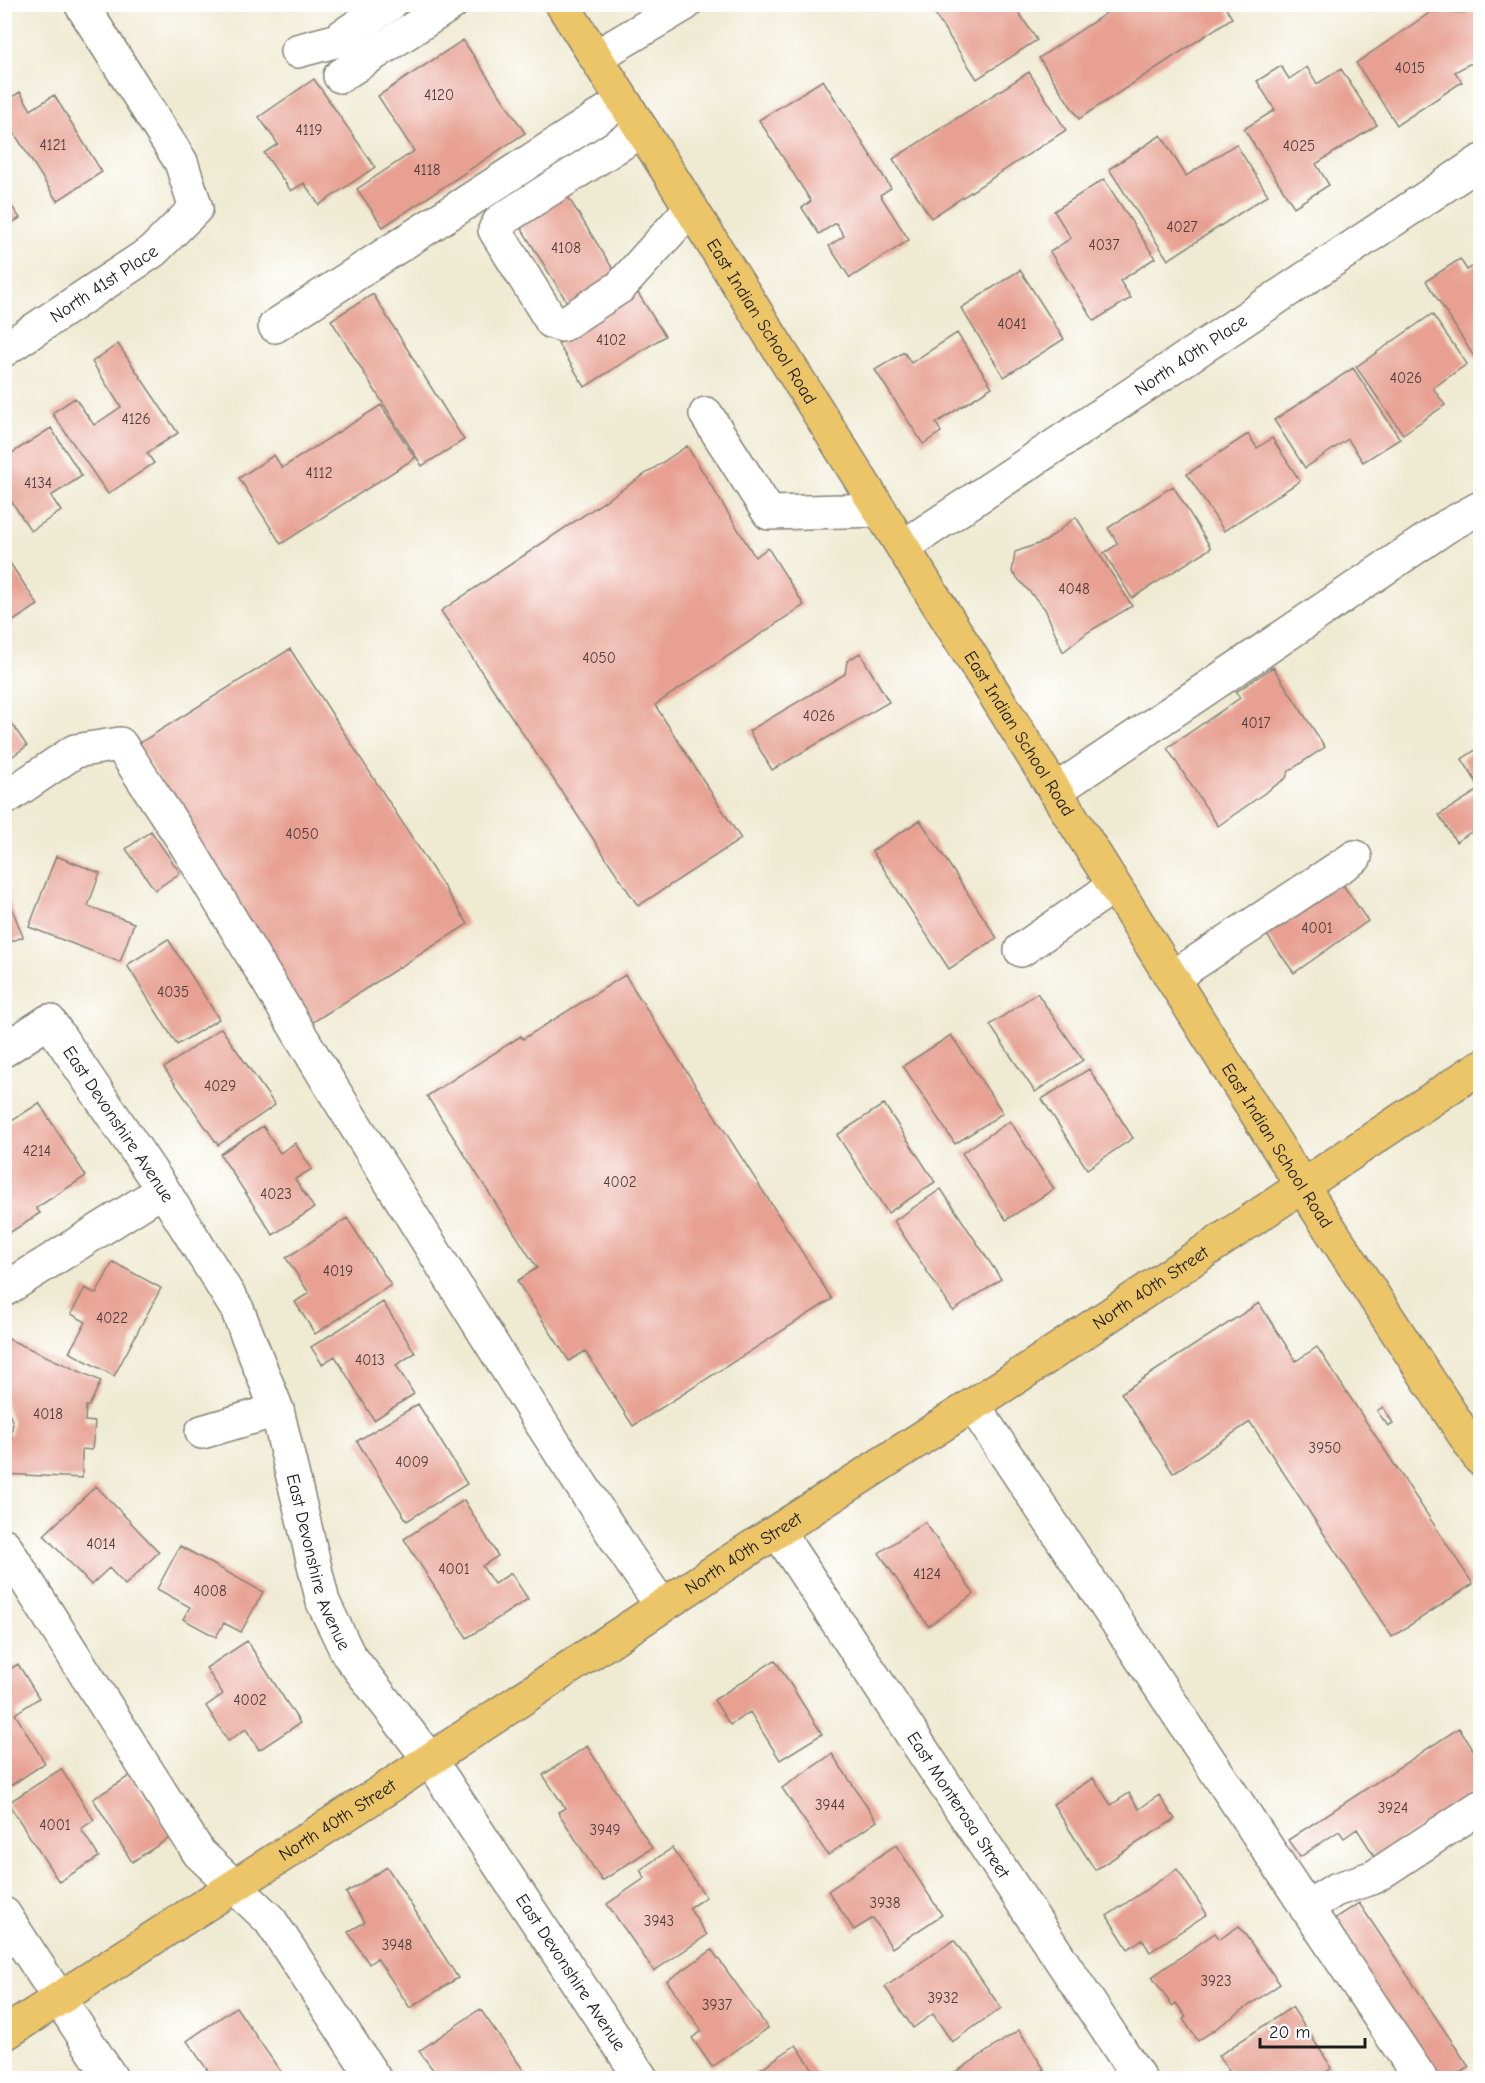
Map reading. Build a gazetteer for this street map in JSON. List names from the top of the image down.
{
  "streets": {
    "main road": ["East Indian School Road", "North 40th Street"],
    "street": [
      "North 41st Place",
      "North 40th Place",
      "East Devonshire Avenue",
      "East Monterosa Street"
    ]
  },
  "crossings": [
    ["East Indian School Road", "North 40th Place"],
    ["East Indian School Road", "North 40th Street"],
    ["East Devonshire Avenue", "North 40th Street"],
    ["North 40th Street", "East Monterosa Street"]
  ],
  "house_numbers": [
    "4015",
    "4120",
    "4119",
    "4121",
    "4025",
    "4118",
    "4027",
    "4037",
    "4108",
    "4041",
    "4102",
    "4026",
    "4126",
    "4112",
    "4134",
    "4048",
    "4050",
    "4026",
    "4017",
    "4050",
    "4001",
    "4035",
    "4029",
    "4214",
    "4002",
    "4023",
    "4019",
    "4022",
    "4013",
    "4018",
    "3950",
    "4009",
    "4014",
    "4001",
    "4124",
    "4008",
    "4002",
    "3944",
    "3924",
    "4001",
    "3949",
    "3938",
    "3943",
    "3948",
    "3923",
    "3932",
    "3937"
  ],
  "scale_bar": "20 m"
}
